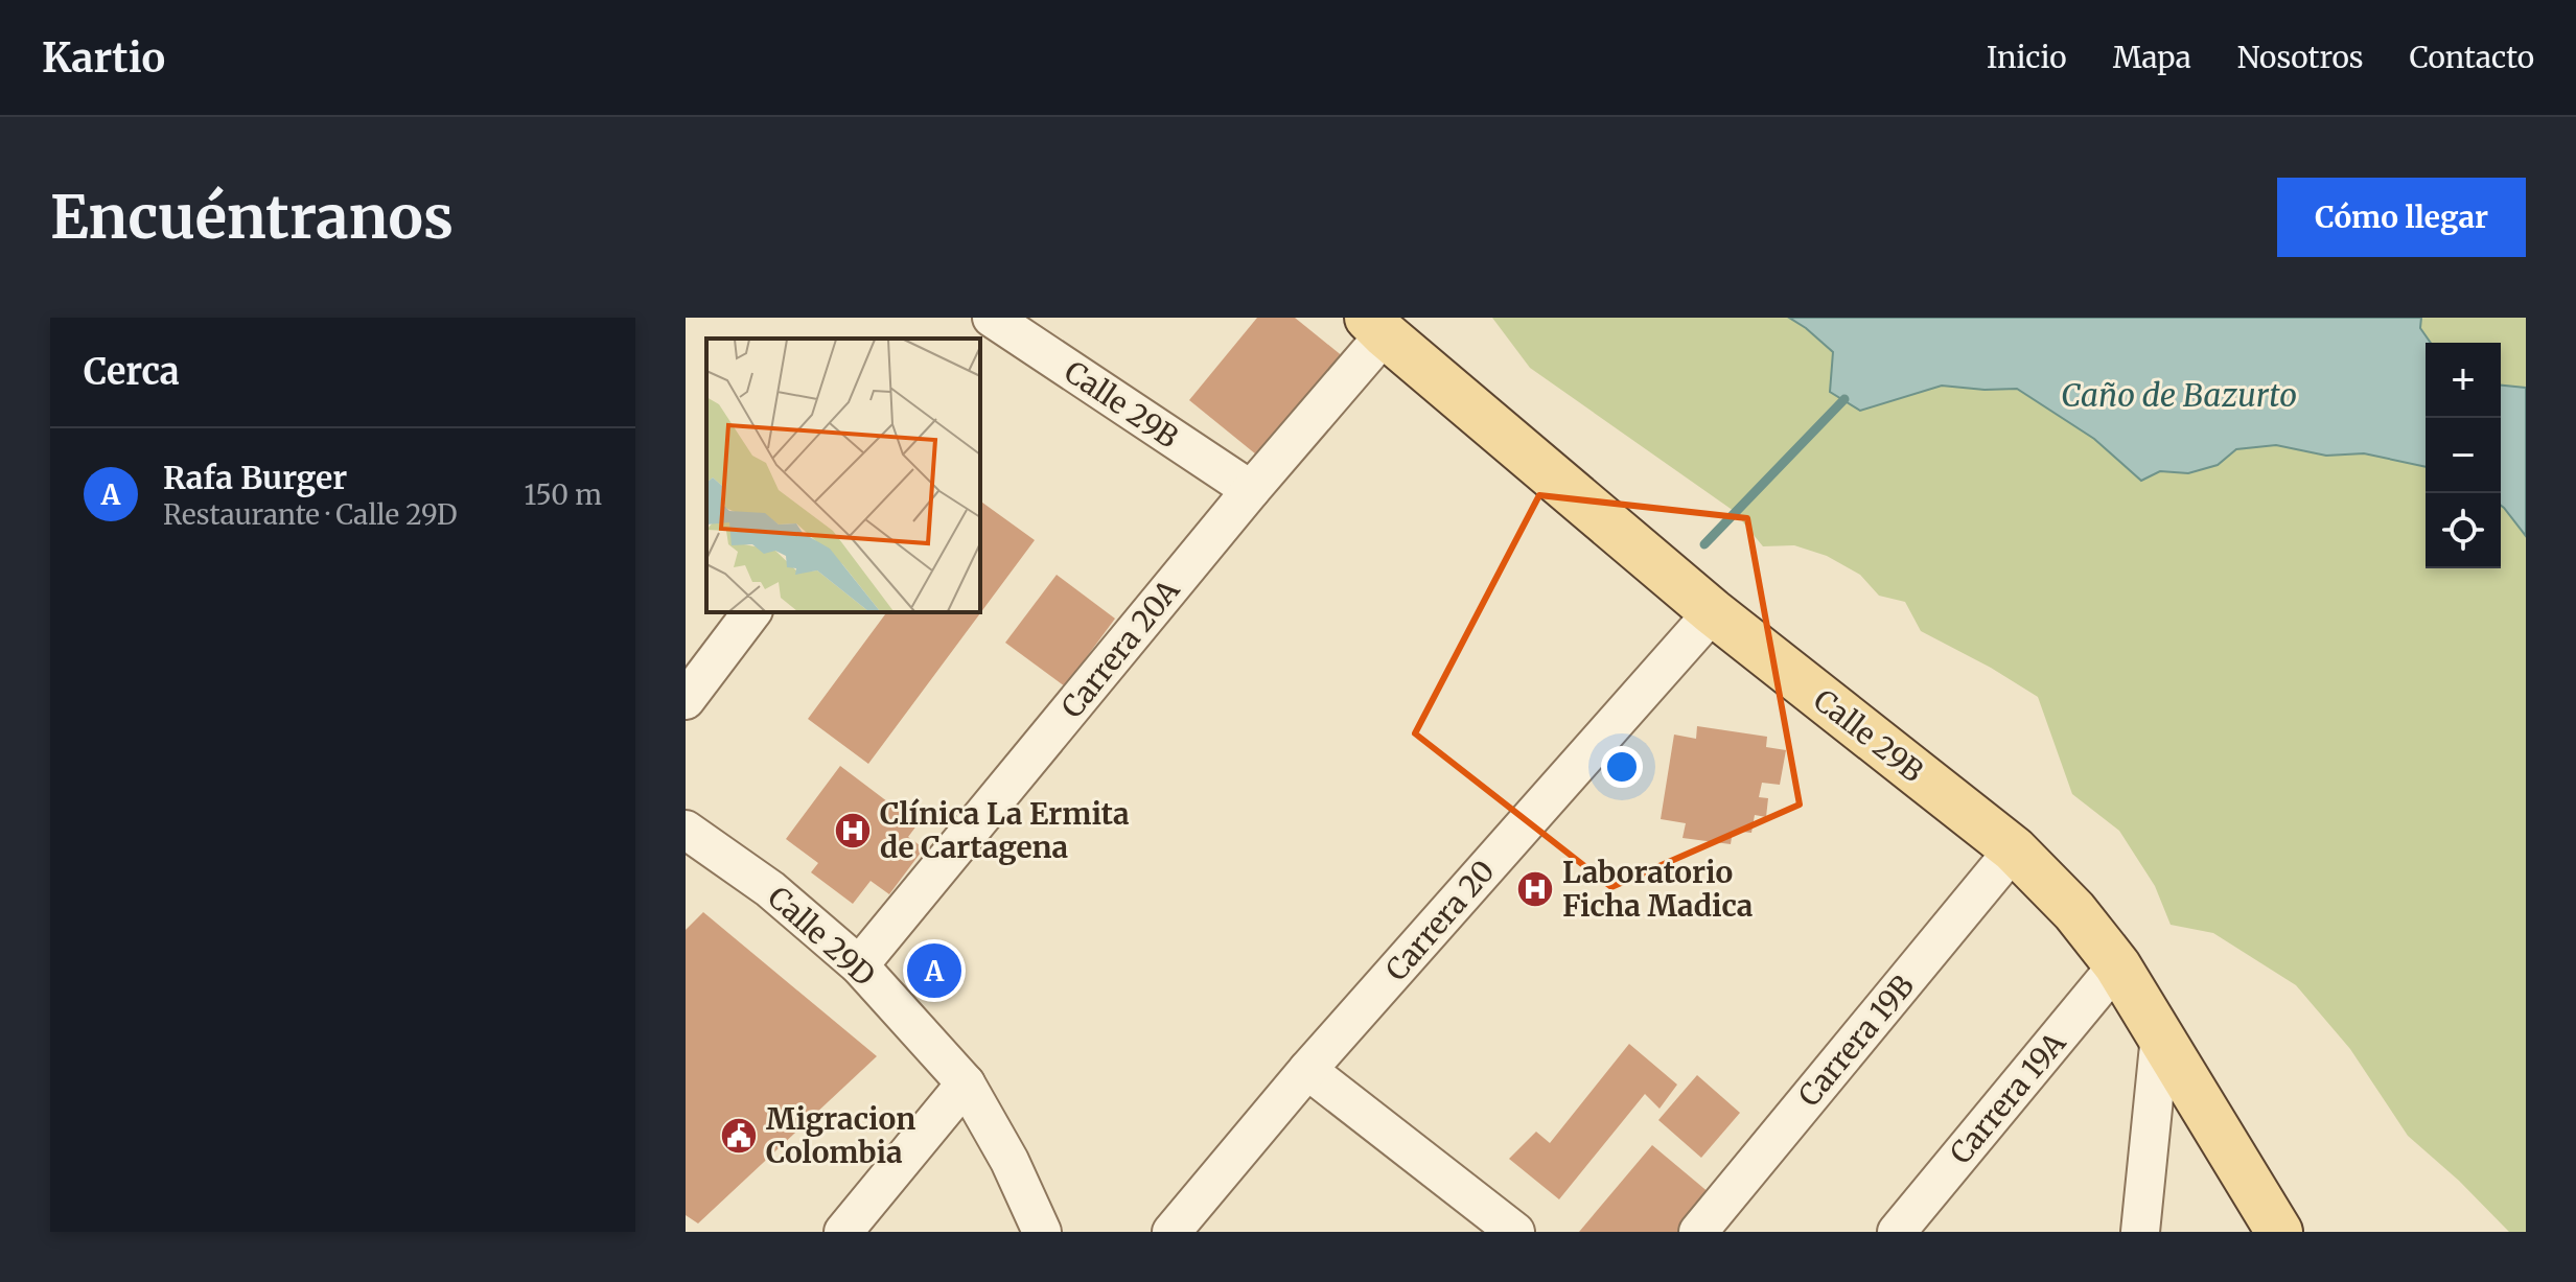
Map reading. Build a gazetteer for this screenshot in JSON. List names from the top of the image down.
{
  "streets": {
    "main road": ["Calle 29B"],
    "street": [
      "Carrera 20A",
      "Carrera 20",
      "Calle 29D",
      "Carrera 19B",
      "Carrera 19A"
    ]
  },
  "crossings": [
    ["Calle 29B", "Carrera 20A"],
    ["Calle 29B", "Carrera 20"],
    ["Calle 29B", "Carrera 19B"],
    ["Calle 29B", "Carrera 19A"],
    ["Carrera 20A", "Calle 29D"]
  ],
  "water": ["Caño de Bazurto"],
  "places": {
    "hospital": ["Clínica La Ermita de Cartagena", "Laboratorio Ficha Madica"],
    "public building": ["Migracion Colombia"]
  },
  "page": {
    "header": "Kartio",
    "nav": [
      "Inicio",
      "Mapa",
      "Nosotros",
      "Contacto"
    ],
    "buttons": "Cómo llegar",
    "title": "Encuéntranos",
    "heading": "Cerca",
    "map_buttons": ["+", "−"],
    "list": [
      {
        "mark": "A",
        "name": "Rafa Burger",
        "note": "Restaurante · Calle 29D",
        "value": "150 m"
      }
    ],
    "pins": "A"
  }
}
